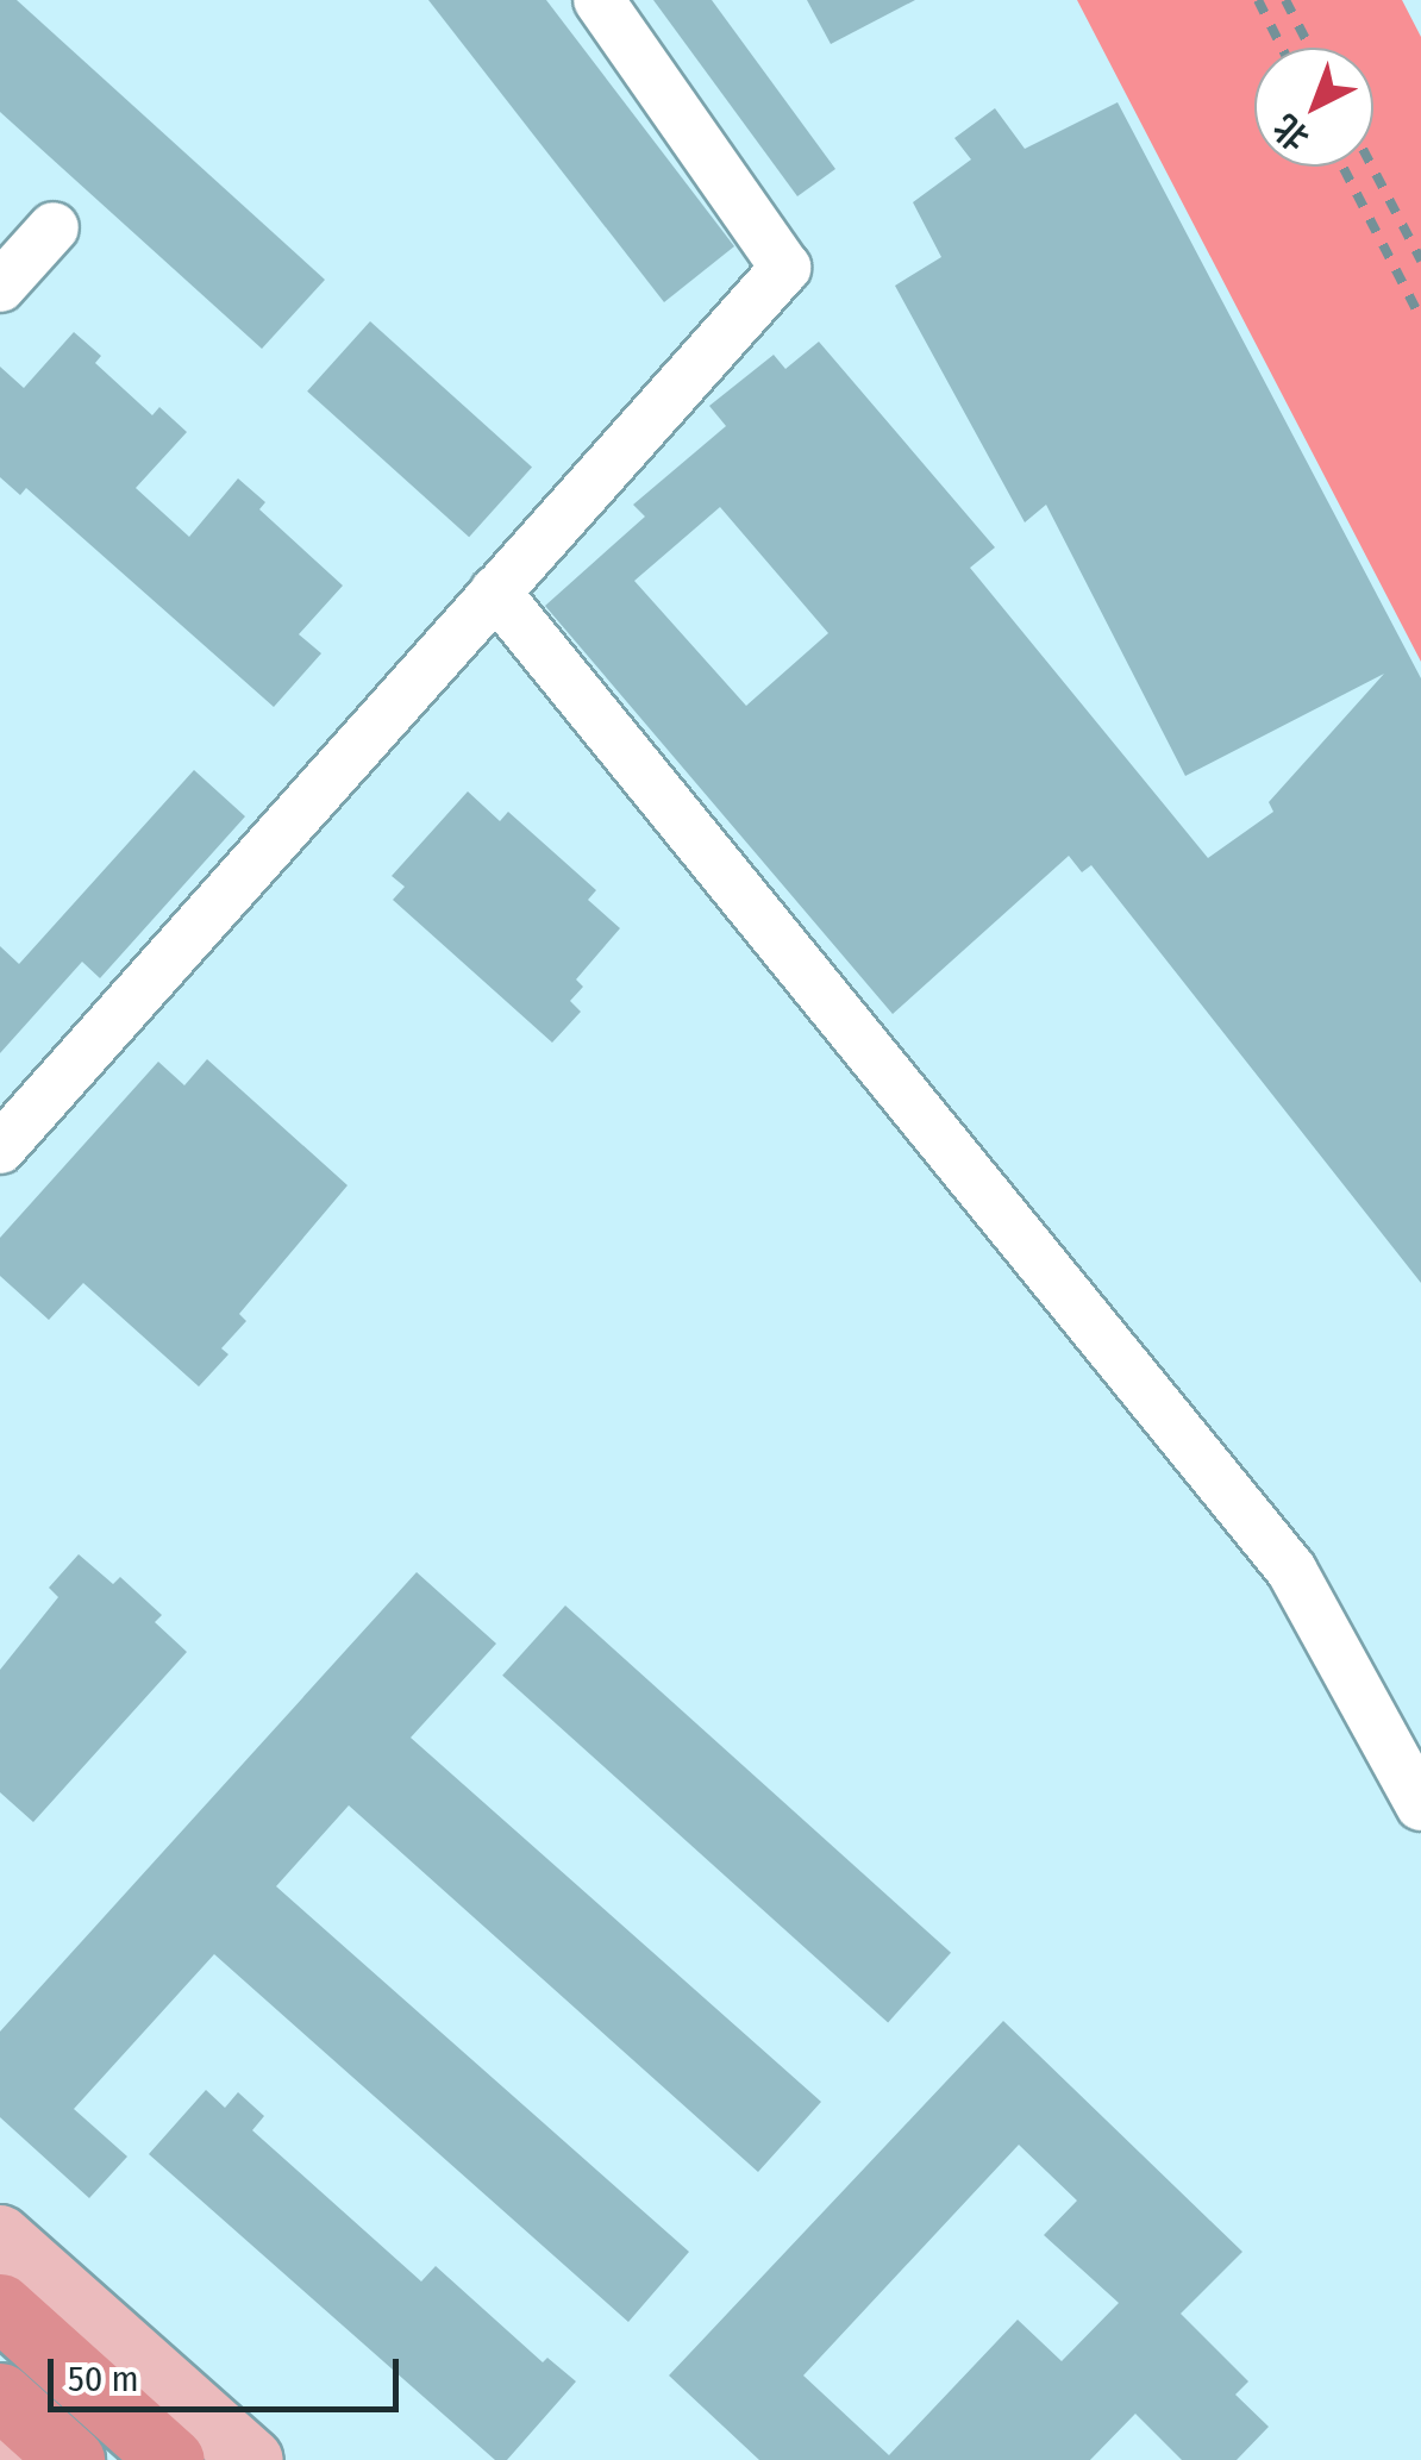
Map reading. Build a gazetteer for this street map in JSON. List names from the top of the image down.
{
  "scale_bar": "50 m",
  "north": "bottom left"
}
